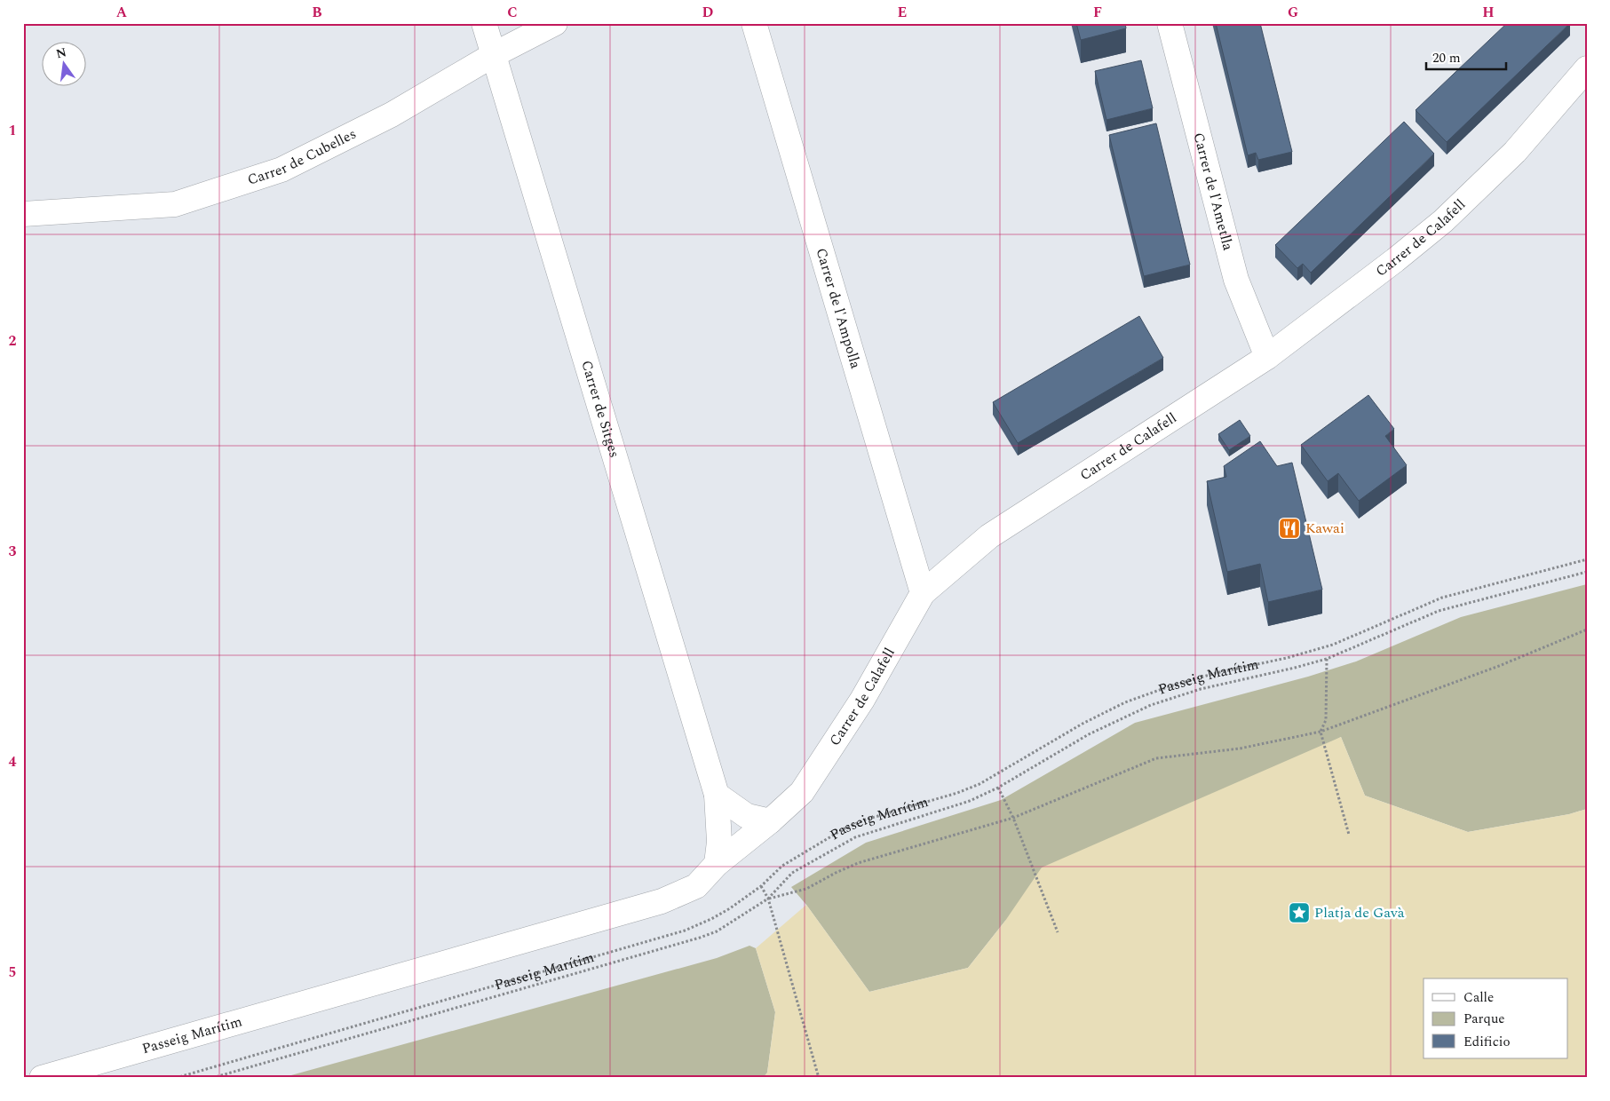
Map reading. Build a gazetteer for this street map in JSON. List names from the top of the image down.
{
  "streets": {
    "street": [
      "Carrer de Cubelles",
      "Carrer de l'Ametlla",
      "Carrer de Calafell",
      "Carrer de l'Ampolla",
      "Carrer de Sitges",
      "Passeig Marítim"
    ]
  },
  "crossings": [
    ["Carrer de Cubelles", "Carrer de Sitges"],
    ["Carrer de l'Ametlla", "Carrer de Calafell"],
    ["Carrer de Calafell", "Carrer de l'Ampolla"],
    ["Carrer de Calafell", "Carrer de Sitges"],
    ["Carrer de Calafell", "Passeig Marítim"],
    ["Carrer de Sitges", "Passeig Marítim"]
  ],
  "places": {
    "restaurant": ["Kawai"],
    "place": ["Platja de Gavà"]
  },
  "legend": ["Calle", "Parque", "Edificio"],
  "scale_bar": "20 m",
  "north": "top",
  "grid": {
    "columns": [
      "A",
      "B",
      "C",
      "D",
      "E",
      "F",
      "G",
      "H"
    ],
    "rows": [
      "1",
      "2",
      "3",
      "4",
      "5"
    ]
  }
}
